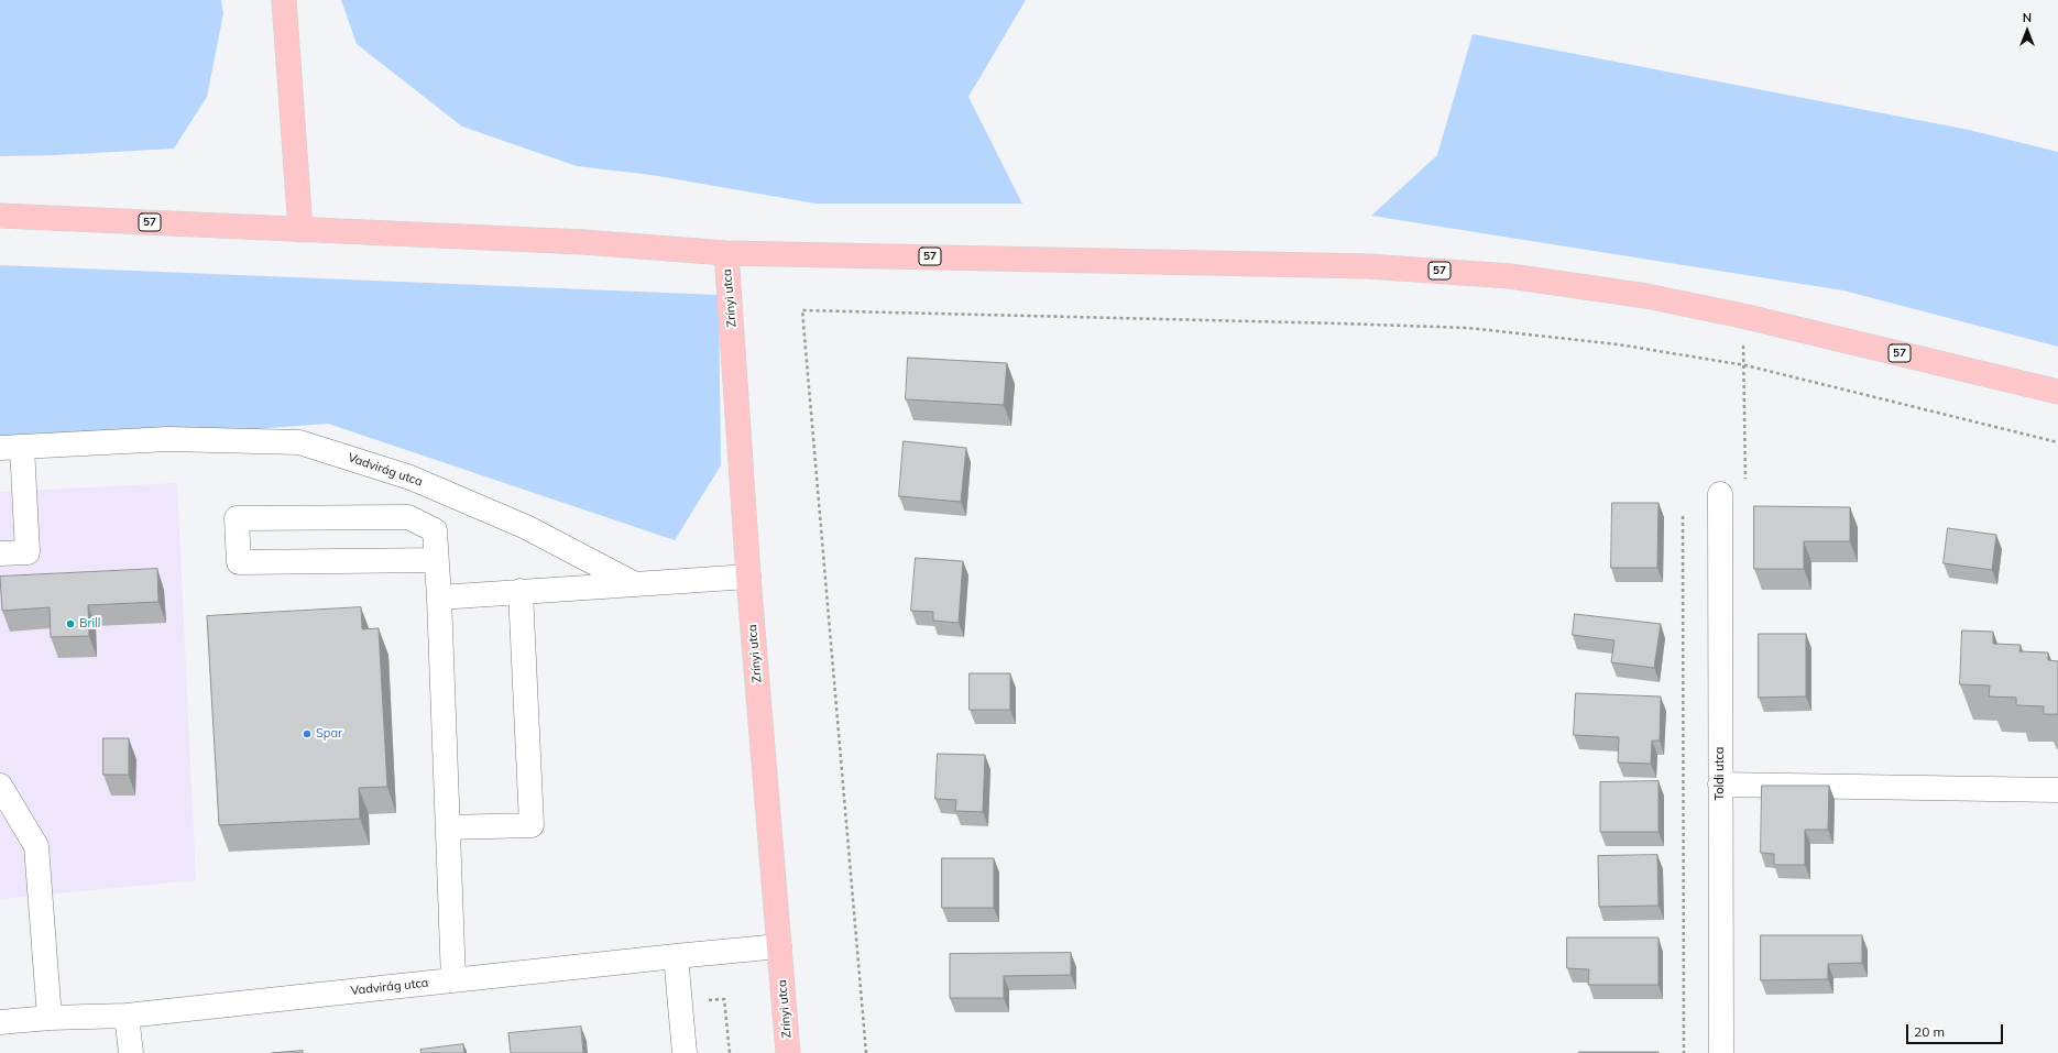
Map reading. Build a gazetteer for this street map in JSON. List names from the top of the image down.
{
  "streets": {
    "main road": ["57", "Zrínyi utca"],
    "street": ["Vadvirág utca", "Toldi utca"]
  },
  "crossings": [
    ["57", "Zrínyi utca"],
    ["Zrínyi utca", "Vadvirág utca"]
  ],
  "places": ["Brill", "Spar"],
  "scale_bar": "20 m",
  "north": "top"
}
